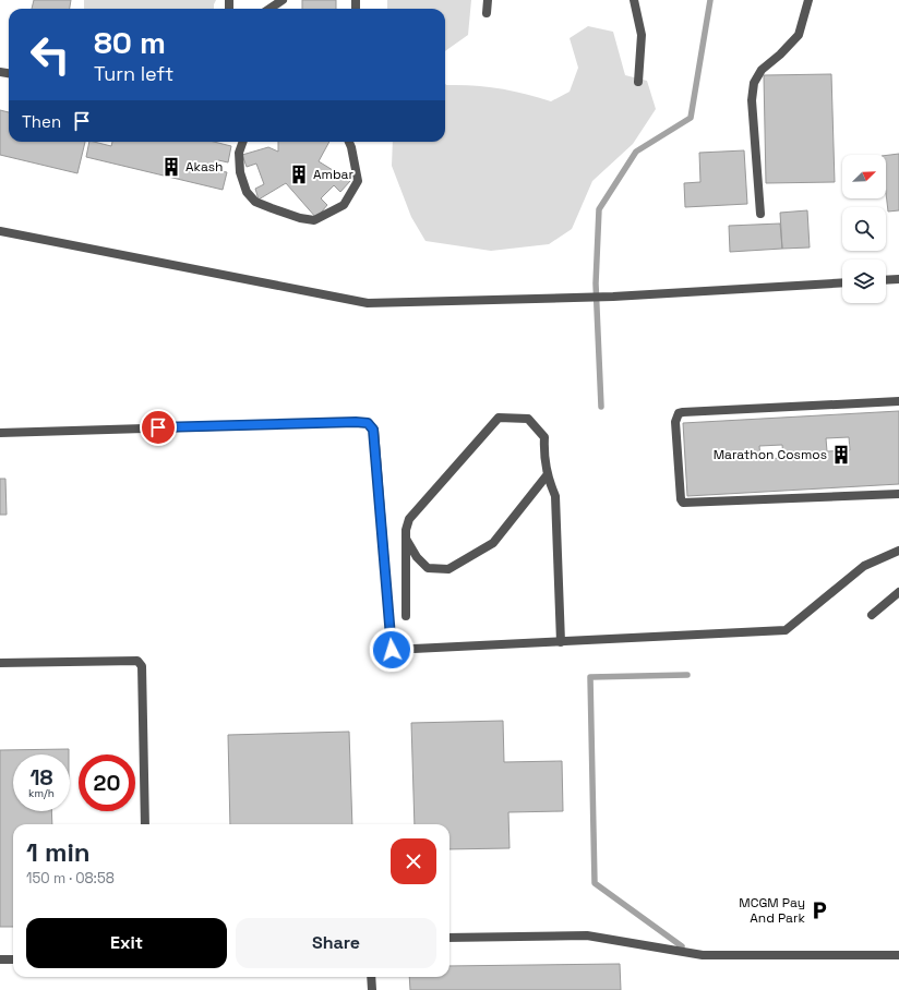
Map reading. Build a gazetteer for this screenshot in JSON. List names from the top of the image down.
{
  "places": {
    "building": ["Akash", "Ambar", "Marathon Cosmos"],
    "parking": ["MCGM Pay And Park"]
  },
  "north": "top right",
  "page": {
    "turn": ["80 m", "Turn left"],
    "then": "Then",
    "speed": "18 km/h",
    "limit": "20",
    "heading": ["1 min", "150 m · 08:58"],
    "buttons": ["Exit", "Share"]
  }
}
